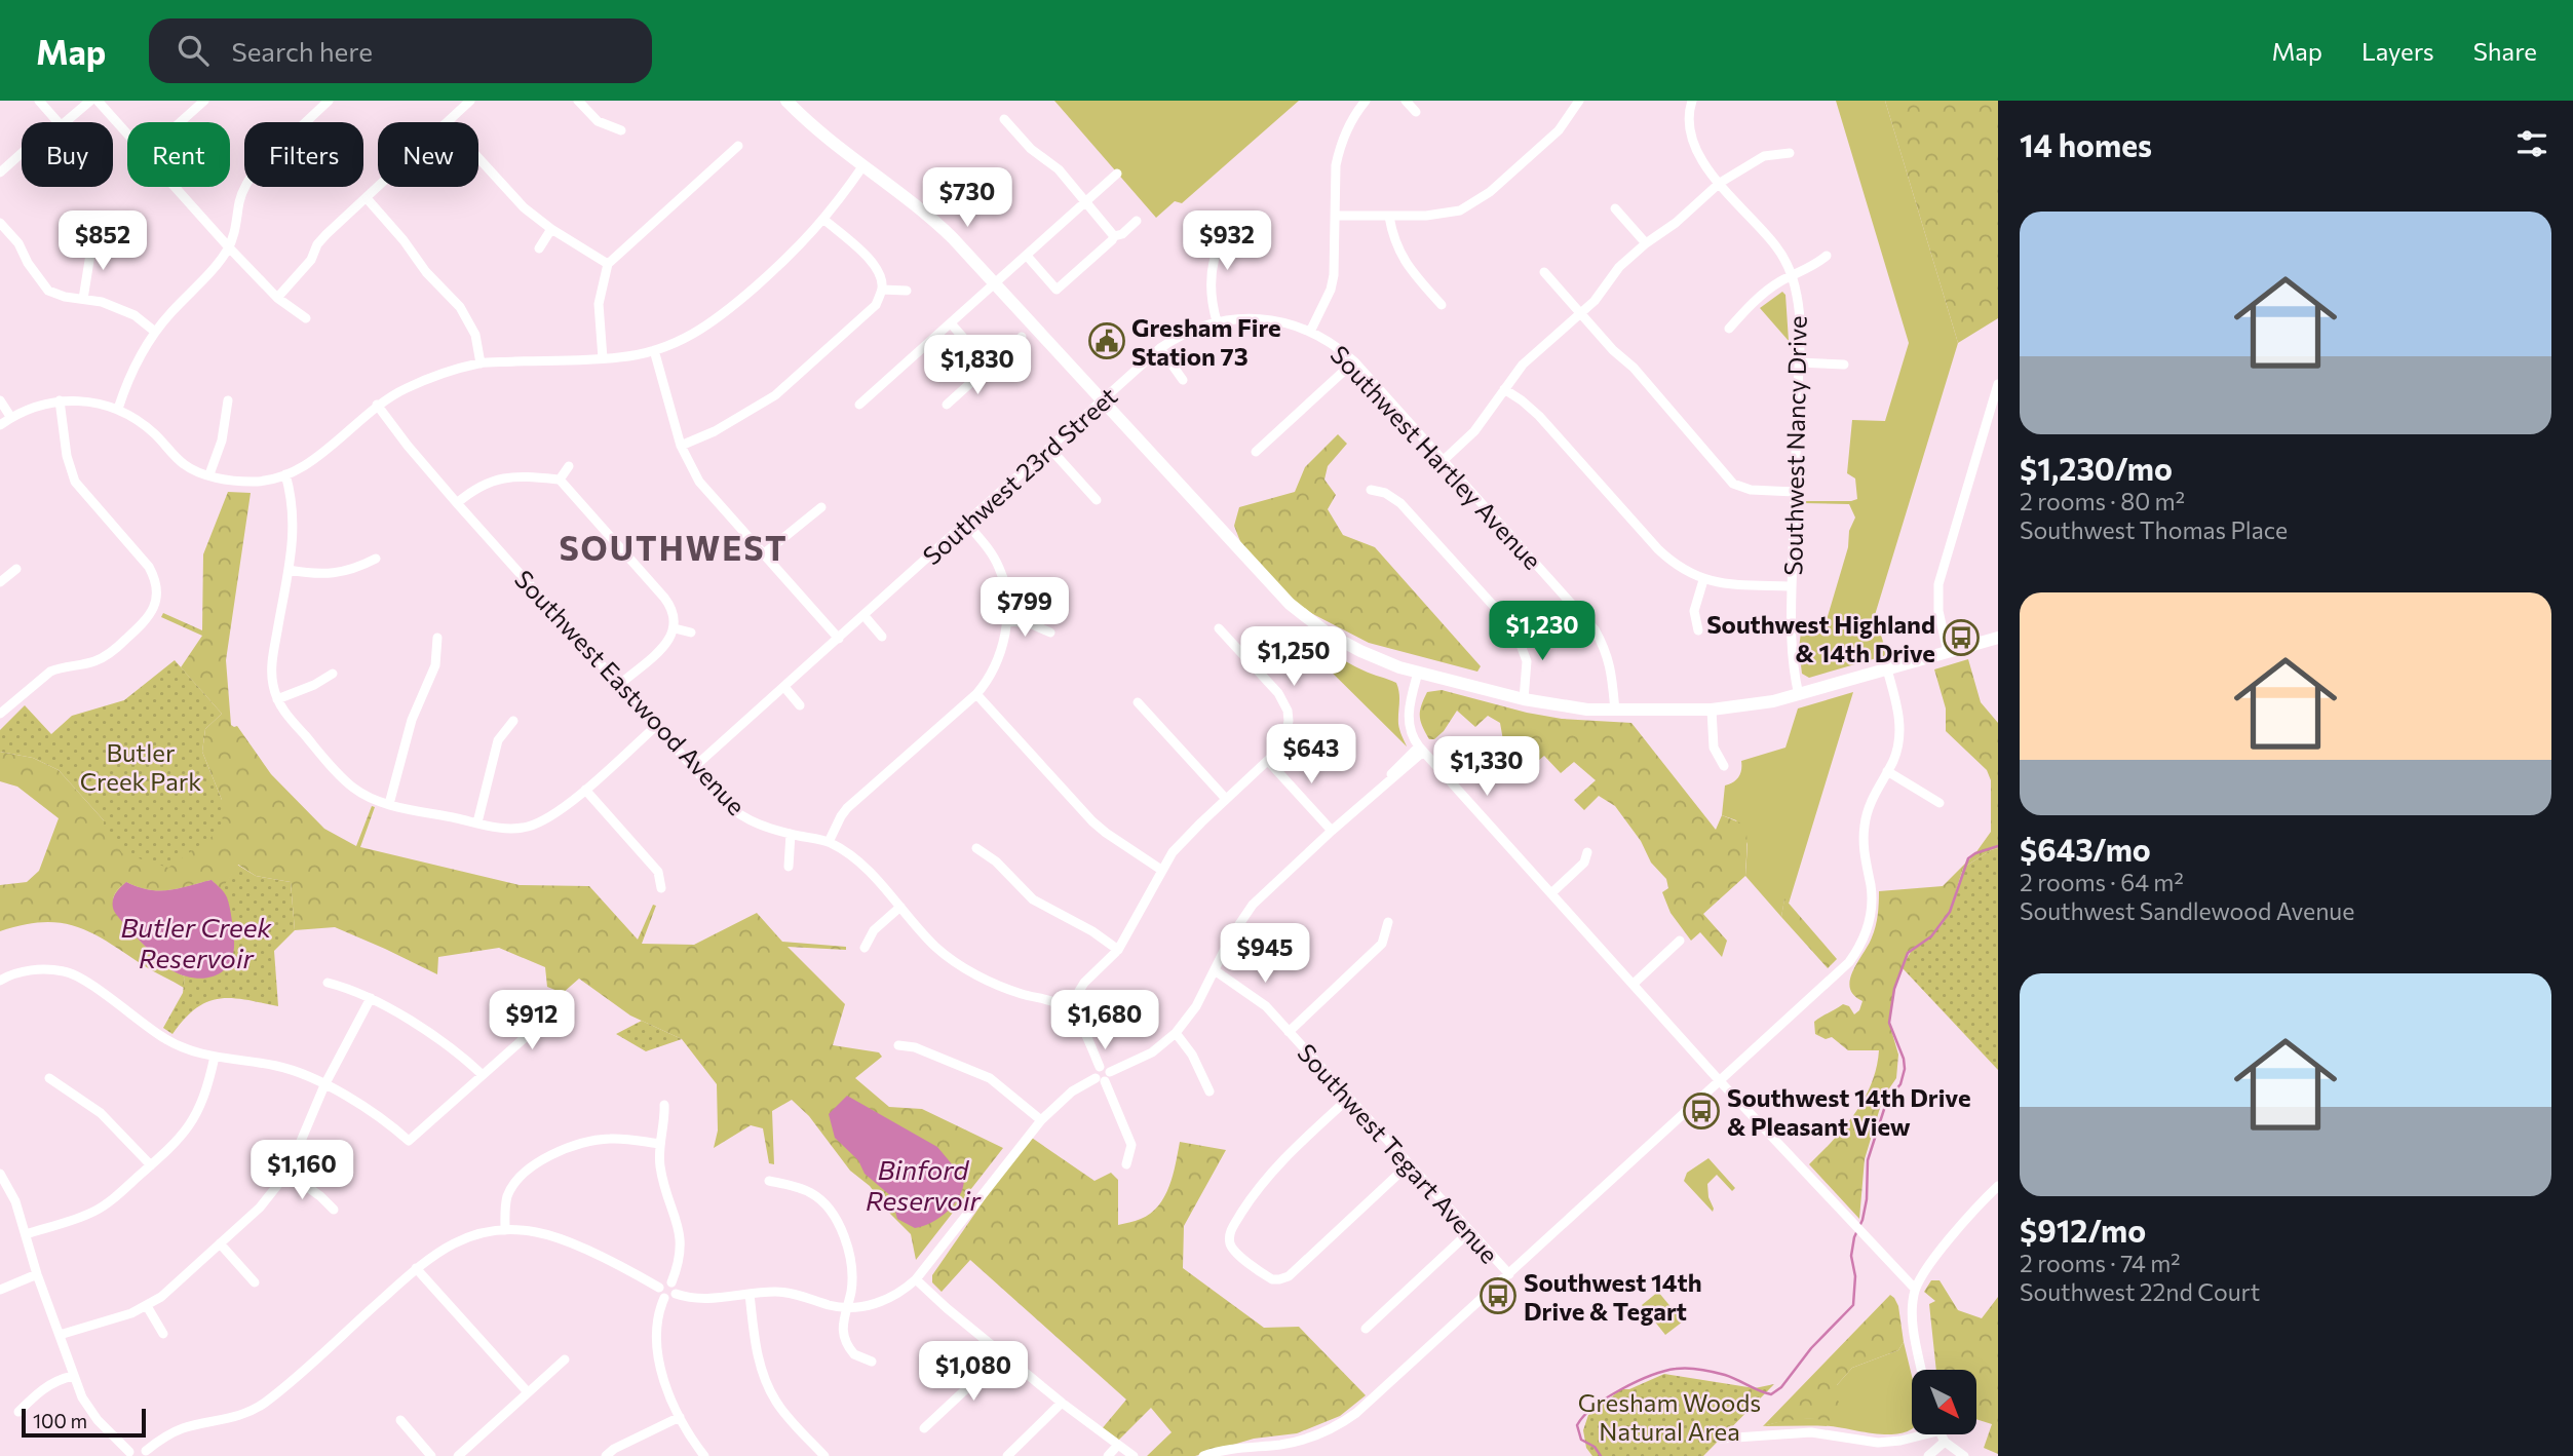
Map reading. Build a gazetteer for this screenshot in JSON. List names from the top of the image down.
{
  "streets": {
    "street": [
      "Southwest Nancy Drive",
      "Southwest Hartley Avenue",
      "Southwest 23rd Street",
      "Southwest Eastwood Avenue",
      "Southwest Tegart Avenue"
    ]
  },
  "crossings": [
    ["Southwest Hartley Avenue", "Southwest 23rd Street"],
    ["Southwest 23rd Street", "Southwest Eastwood Avenue"]
  ],
  "districts": ["SOUTHWEST"],
  "water": ["Butler Creek Reservoir", "Binford Reservoir"],
  "parks": ["Butler Creek Park", "Gresham Woods Natural Area"],
  "places": {
    "public building": ["Gresham Fire Station 73"],
    "bus stop": ["Southwest Highland & 14th Drive", "Southwest 14th Drive & Pleasant View", "Southwest 14th Drive & Tegart"]
  },
  "scale_bar": "100 m",
  "north": "bottom right",
  "page": {
    "header": "Map",
    "search": "Search here",
    "nav": ["Map", "Layers", "Share"],
    "heading": "14 homes",
    "chip": [
      "Buy",
      "Rent",
      "Filters",
      "New"
    ],
    "price": [
      "$730",
      "$852",
      "$932",
      "$1,830",
      "$799",
      "$1,230",
      "$1,250",
      "$643",
      "$1,330",
      "$945",
      "$912",
      "$1,680",
      "$1,160",
      "$1,080"
    ],
    "list": [
      {
        "name": "$1,230/mo",
        "note": "2 rooms · 80 m² · Southwest Thomas Place"
      },
      {
        "name": "$643/mo",
        "note": "2 rooms · 64 m² · Southwest Sandlewood Avenue"
      },
      {
        "name": "$912/mo",
        "note": "2 rooms · 74 m² · Southwest 22nd Court"
      }
    ],
    "scale": "100 m"
  }
}
